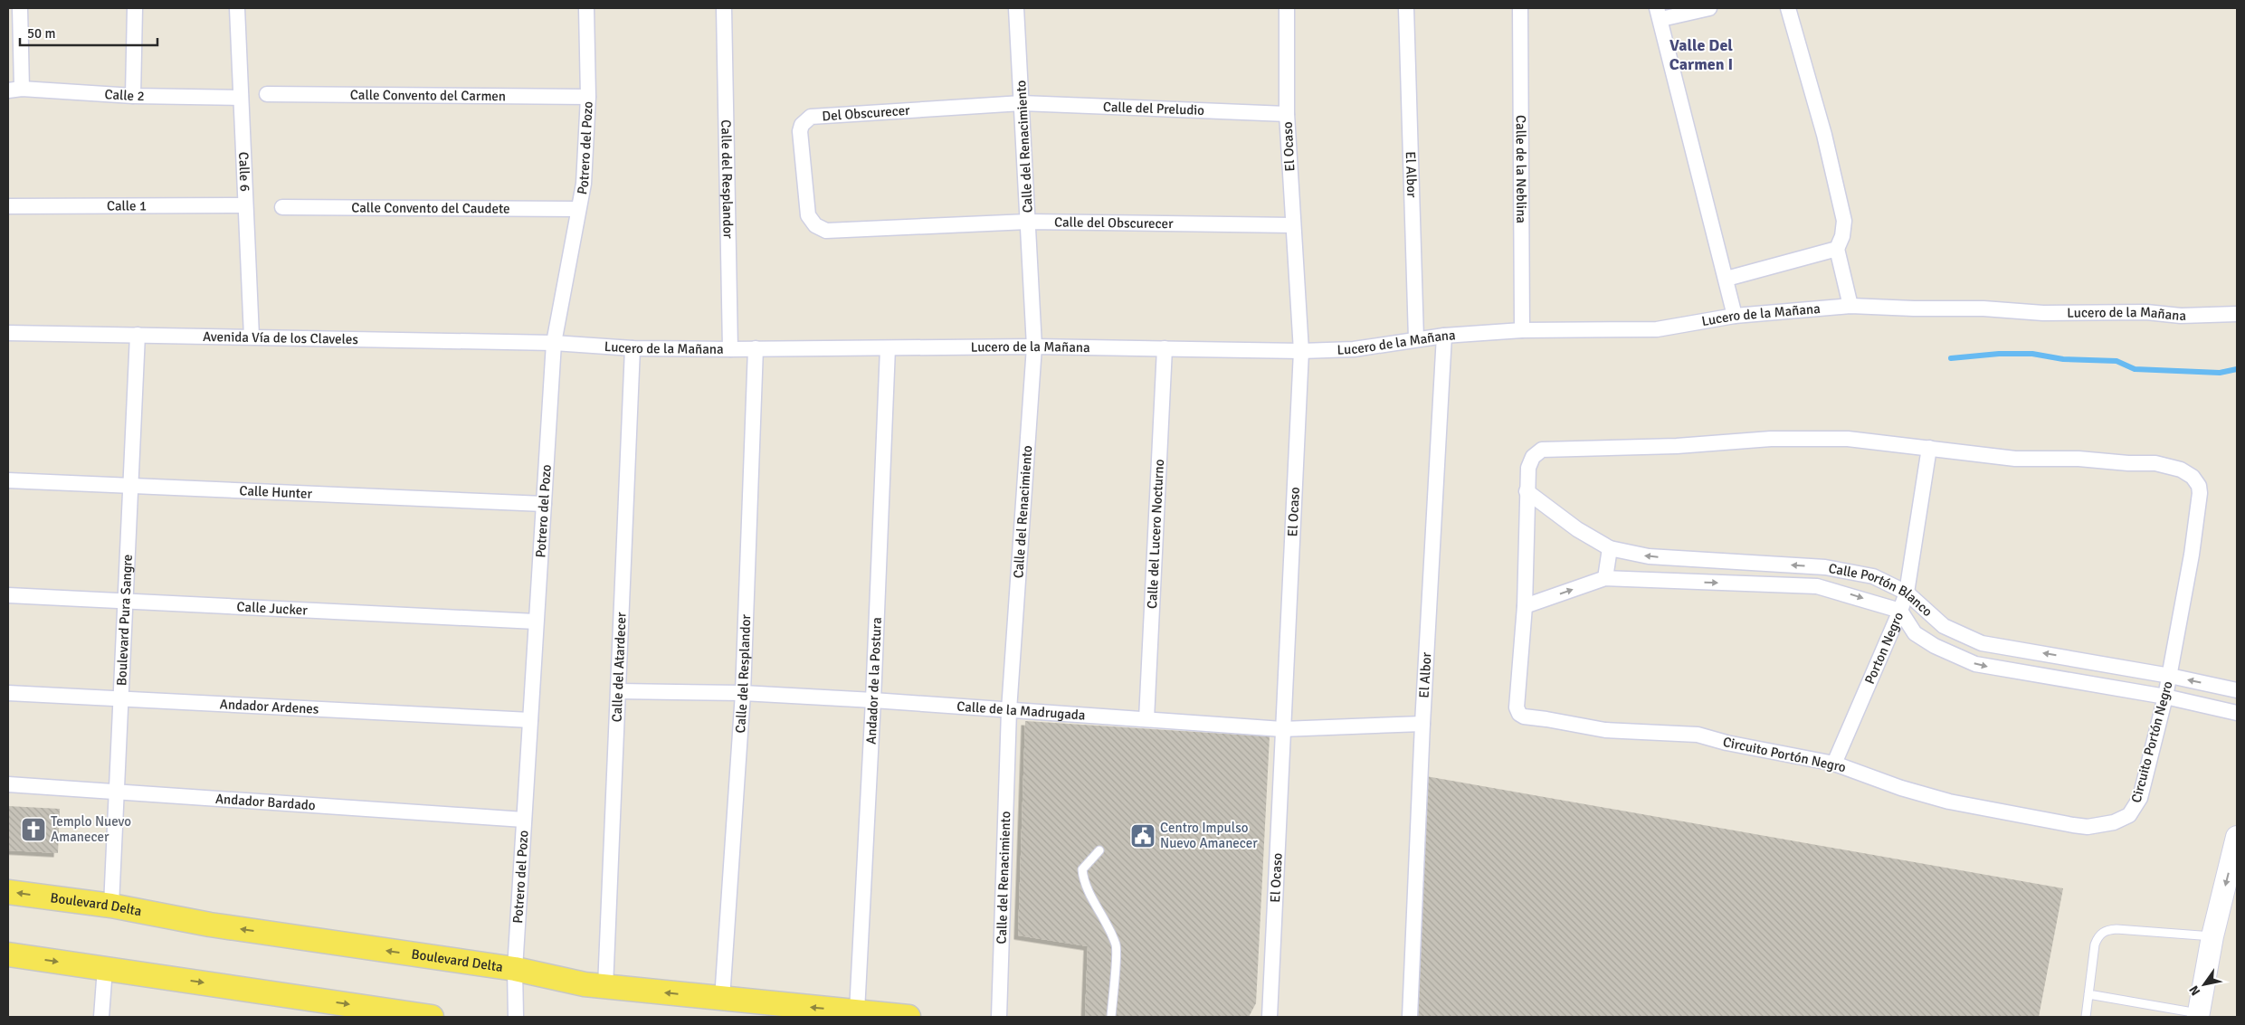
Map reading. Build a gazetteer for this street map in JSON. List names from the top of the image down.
{
  "streets": {
    "main road": ["Boulevard Delta"],
    "street": [
      "Calle 2",
      "Calle Convento del Carmen",
      "Calle del Preludio",
      "Del Obscurecer",
      "Calle del Renacimiento",
      "El Ocaso",
      "Potrero del Pozo",
      "Calle de la Neblina",
      "Calle 6",
      "El Albor",
      "Calle del Resplandor",
      "Calle 1",
      "Calle Convento del Caudete",
      "Calle del Obscurecer",
      "Lucero de la Mañana",
      "Avenida Vía de los Claveles",
      "Calle Hunter",
      "Calle del Lucero Nocturno",
      "Calle Portón Blanco",
      "Calle Jucker",
      "Boulevard Pura Sangre",
      "Porton Negro",
      "Calle del Atardecer",
      "Andador de la Postura",
      "Andador Ardenes",
      "Calle de la Madrugada",
      "Circuito Portón Negro",
      "Andador Bardado"
    ]
  },
  "crossings": [
    ["Calle 2", "Calle 6"],
    ["Calle Convento del Carmen", "Potrero del Pozo"],
    ["Calle del Preludio", "Del Obscurecer"],
    ["Calle del Preludio", "Calle del Renacimiento"],
    ["Calle del Preludio", "El Ocaso"],
    ["Del Obscurecer", "Calle del Renacimiento"],
    ["Del Obscurecer", "Calle del Obscurecer"],
    ["Calle del Renacimiento", "Calle del Obscurecer"],
    ["Calle del Renacimiento", "Lucero de la Mañana"],
    ["Calle del Renacimiento", "Calle de la Madrugada"],
    ["El Ocaso", "Calle del Obscurecer"],
    ["El Ocaso", "Lucero de la Mañana"],
    ["El Ocaso", "Calle de la Madrugada"],
    ["Potrero del Pozo", "Calle Convento del Caudete"],
    ["Potrero del Pozo", "Lucero de la Mañana"],
    ["Potrero del Pozo", "Avenida Vía de los Claveles"],
    ["Potrero del Pozo", "Calle Hunter"],
    ["Potrero del Pozo", "Calle Jucker"],
    ["Potrero del Pozo", "Andador Ardenes"],
    ["Potrero del Pozo", "Andador Bardado"],
    ["Potrero del Pozo", "Boulevard Delta"],
    ["Calle de la Neblina", "Lucero de la Mañana"],
    ["Calle 6", "Calle 1"],
    ["Calle 6", "Avenida Vía de los Claveles"],
    ["El Albor", "Lucero de la Mañana"],
    ["El Albor", "Calle de la Madrugada"],
    ["Calle del Resplandor", "Lucero de la Mañana"],
    ["Calle del Resplandor", "Calle de la Madrugada"],
    ["Calle del Resplandor", "Boulevard Delta"],
    ["Lucero de la Mañana", "Avenida Vía de los Claveles"],
    ["Lucero de la Mañana", "Calle del Lucero Nocturno"],
    ["Lucero de la Mañana", "Calle del Atardecer"],
    ["Lucero de la Mañana", "Andador de la Postura"],
    ["Avenida Vía de los Claveles", "Boulevard Pura Sangre"],
    ["Calle Hunter", "Boulevard Pura Sangre"],
    ["Calle del Lucero Nocturno", "Calle de la Madrugada"],
    ["Calle Portón Blanco", "Porton Negro"],
    ["Calle Portón Blanco", "Circuito Portón Negro"],
    ["Calle Jucker", "Boulevard Pura Sangre"],
    ["Boulevard Pura Sangre", "Andador Ardenes"],
    ["Boulevard Pura Sangre", "Andador Bardado"],
    ["Boulevard Pura Sangre", "Boulevard Delta"],
    ["Porton Negro", "Circuito Portón Negro"],
    ["Calle del Atardecer", "Calle de la Madrugada"],
    ["Calle del Atardecer", "Boulevard Delta"],
    ["Andador de la Postura", "Calle de la Madrugada"],
    ["Andador de la Postura", "Boulevard Delta"]
  ],
  "districts": ["Valle Del Carmen I"],
  "places": {
    "church": ["Templo Nuevo Amanecer"],
    "public building": ["Centro Impulso Nuevo Amanecer"]
  },
  "scale_bar": "50 m",
  "north": "bottom left"
}
